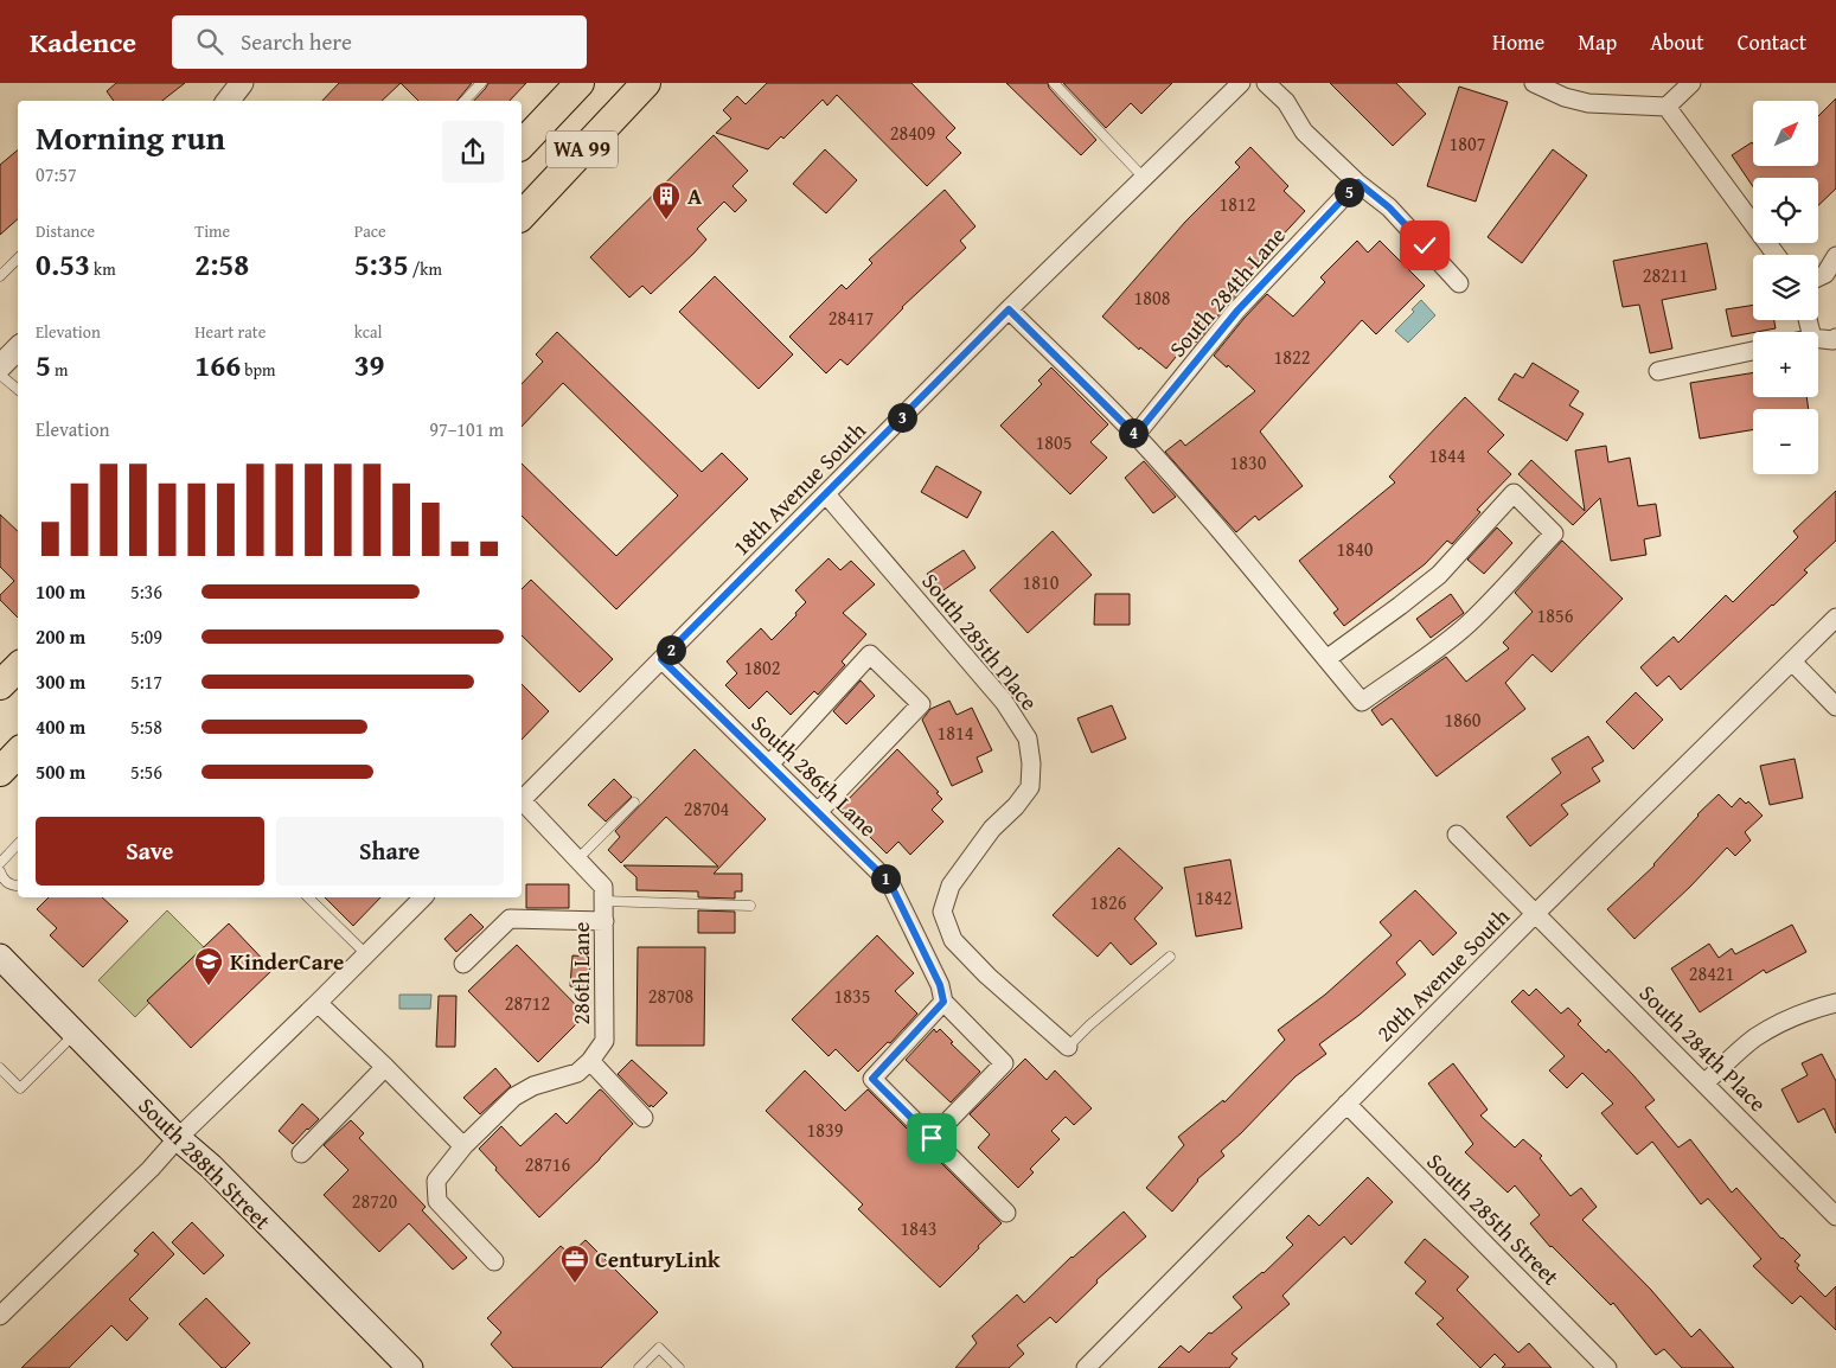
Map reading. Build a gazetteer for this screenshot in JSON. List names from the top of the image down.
{
  "streets": {
    "main road": ["WA 99", "South 288th Street"],
    "street": [
      "South 284th Lane",
      "18th Avenue South",
      "South 285th Place",
      "South 286th Lane",
      "286th Lane",
      "20th Avenue South",
      "South 284th Place",
      "South 285th Street"
    ]
  },
  "crossings": [
    ["18th Avenue South", "South 285th Place"],
    ["18th Avenue South", "South 286th Lane"],
    ["20th Avenue South", "South 284th Place"],
    ["20th Avenue South", "South 285th Street"]
  ],
  "places": {
    "building": ["A"],
    "school or university": ["KinderCare"],
    "office": ["CenturyLink"]
  },
  "house_numbers": [
    "28409",
    "1807",
    "1812",
    "28211",
    "1808",
    "28417",
    "1822",
    "1805",
    "1844",
    "1830",
    "1840",
    "1810",
    "1856",
    "1802",
    "1860",
    "1814",
    "28704",
    "1842",
    "1826",
    "28421",
    "28708",
    "1835",
    "28712",
    "1839",
    "28716",
    "28720",
    "1843"
  ],
  "north": "top right",
  "page": {
    "header": "Kadence",
    "search": "Search here",
    "nav": [
      "Home",
      "Map",
      "About",
      "Contact"
    ],
    "map_buttons": ["+", "−"],
    "heading": ["Morning run", "07:57"],
    "pins": [
      "5",
      "3",
      "4",
      "2",
      "1"
    ],
    "stats": [
      ["Distance", "0.53 km"],
      ["Time", "2:58"],
      ["Pace", "5:35 /km"],
      ["Elevation", "5 m"],
      ["Heart rate", "166 bpm"],
      ["kcal", "39"]
    ],
    "chart": ["Elevation", "97–101 m"],
    "list": [
      {
        "name": "100 m",
        "note": "5:36"
      },
      {
        "name": "200 m",
        "note": "5:09"
      },
      {
        "name": "300 m",
        "note": "5:17"
      },
      {
        "name": "400 m",
        "note": "5:58"
      },
      {
        "name": "500 m",
        "note": "5:56"
      }
    ],
    "buttons": ["Save", "Share"]
  }
}
